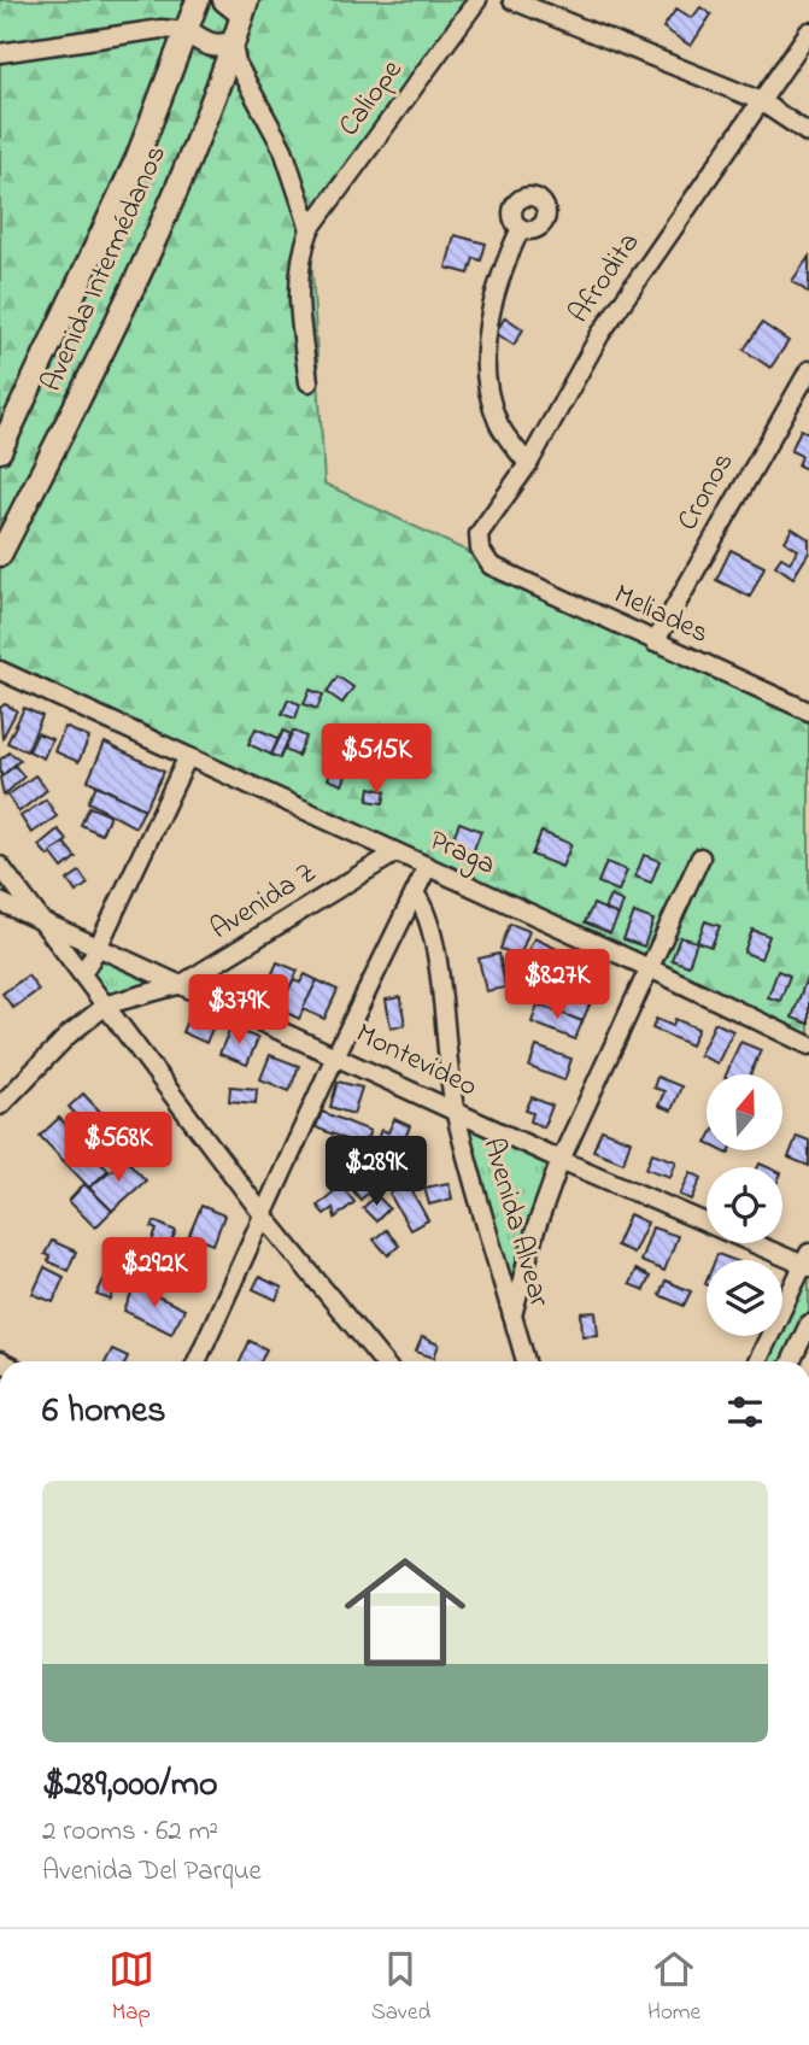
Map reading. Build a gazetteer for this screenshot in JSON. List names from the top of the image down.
{
  "streets": {
    "main road": ["Avenida Intermédanos"],
    "street": [
      "Caliope",
      "Afrodita",
      "Cronos",
      "Meliades",
      "Praga",
      "Avenida Z",
      "Montevideo",
      "Avenida Alvear"
    ]
  },
  "crossings": [
    ["Afrodita", "Meliades"],
    ["Cronos", "Meliades"],
    ["Praga", "Avenida Z"],
    ["Avenida Z", "Montevideo"],
    ["Montevideo", "Avenida Alvear"]
  ],
  "north": "top",
  "page": {
    "price": [
      "$515K",
      "$827K",
      "$379K",
      "$568K",
      "$289K",
      "$292K"
    ],
    "heading": "6 homes",
    "list": [
      {
        "name": "$289,000/mo",
        "note": "2 rooms · 62 m² · Avenida Del Parque"
      }
    ],
    "tabs": ["Map", "Saved", "Home"]
  }
}
